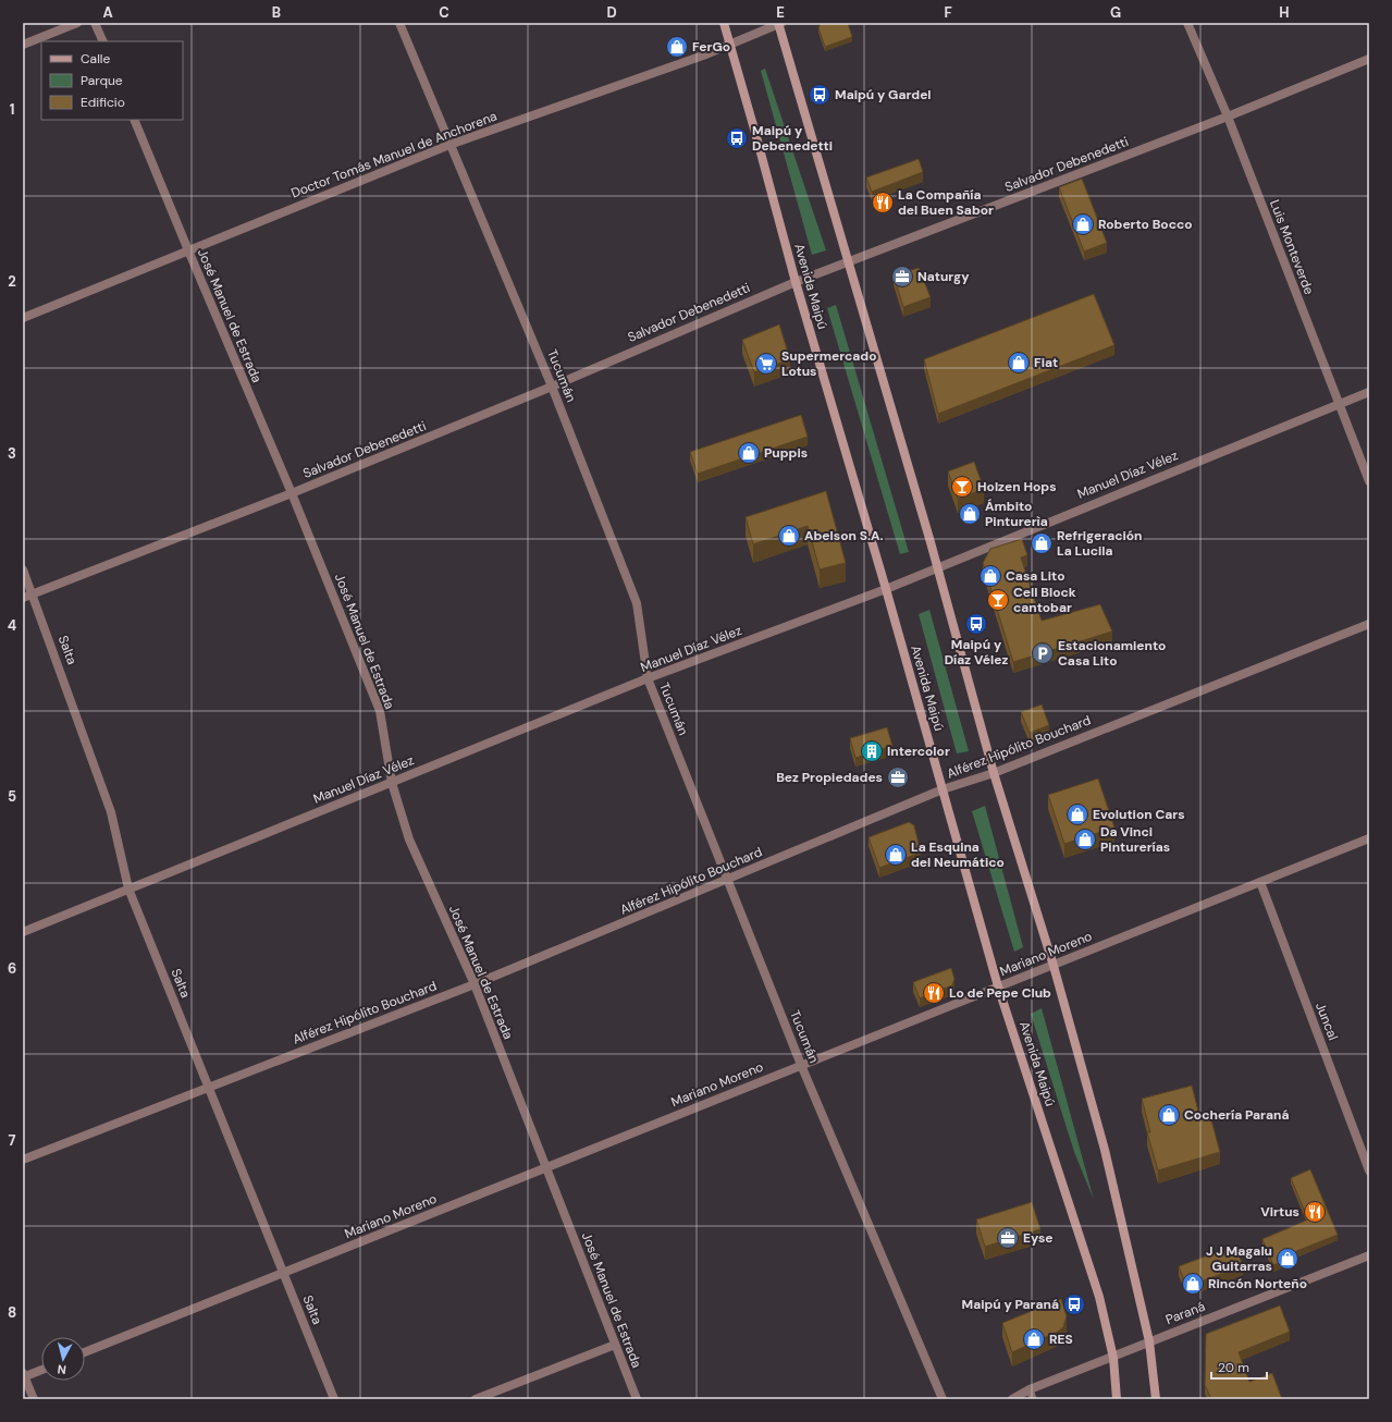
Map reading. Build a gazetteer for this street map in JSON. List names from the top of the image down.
{
  "streets": {
    "main road": ["Avenida Maipú"],
    "street": [
      "Doctor Tomás Manuel de Anchorena",
      "Salvador Debenedetti",
      "Luis Monteverde",
      "José Manuel de Estrada",
      "Tucumán",
      "Manuel Díaz Vélez",
      "Salta",
      "Alférez Hipólito Bouchard",
      "Mariano Moreno",
      "Juncal",
      "Paraná"
    ]
  },
  "crossings": [
    ["Doctor Tomás Manuel de Anchorena", "Avenida Maipú"],
    ["Doctor Tomás Manuel de Anchorena", "José Manuel de Estrada"],
    ["Doctor Tomás Manuel de Anchorena", "Tucumán"],
    ["Salvador Debenedetti", "Luis Monteverde"],
    ["Salvador Debenedetti", "Avenida Maipú"],
    ["Salvador Debenedetti", "José Manuel de Estrada"],
    ["Salvador Debenedetti", "Tucumán"],
    ["Salvador Debenedetti", "Salta"],
    ["Luis Monteverde", "Manuel Díaz Vélez"],
    ["Avenida Maipú", "Manuel Díaz Vélez"],
    ["Avenida Maipú", "Alférez Hipólito Bouchard"],
    ["Avenida Maipú", "Mariano Moreno"],
    ["Avenida Maipú", "Paraná"],
    ["José Manuel de Estrada", "Manuel Díaz Vélez"],
    ["José Manuel de Estrada", "Alférez Hipólito Bouchard"],
    ["José Manuel de Estrada", "Mariano Moreno"],
    ["Tucumán", "Manuel Díaz Vélez"],
    ["Tucumán", "Alférez Hipólito Bouchard"],
    ["Tucumán", "Mariano Moreno"],
    ["Manuel Díaz Vélez", "Salta"],
    ["Salta", "Alférez Hipólito Bouchard"],
    ["Salta", "Mariano Moreno"],
    ["Mariano Moreno", "Juncal"]
  ],
  "places": {
    "shop": [
      "FerGo",
      "Roberto Bocco",
      "Fiat",
      "Puppis",
      "Ámbito Pinturerìa",
      "Abelson S.A.",
      "Refrigeración La Lucila",
      "Casa Lito",
      "Evolution Cars",
      "Da Vinci Pinturerías",
      "La Esquina del Neumático",
      "Cochería Paraná",
      "J J Magalu Guitarras",
      "Rincón Norteño",
      "RES"
    ],
    "bus stop": [
      "Maipú y Gardel",
      "Maipú y Debenedetti",
      "Maipú y Díaz Vélez",
      "Maipú y Paraná"
    ],
    "restaurant": ["La Compañía del Buen Sabor", "Lo de Pepe Club", "Virtus"],
    "office": ["Naturgy", "Bez Propiedades", "Eyse"],
    "supermarket": ["Supermercado Lotus"],
    "bar": ["Holzen Hops", "Cell Block cantobar"],
    "parking": ["Estacionamiento Casa Lito"],
    "building": ["Intercolor"]
  },
  "legend": ["Calle", "Parque", "Edificio"],
  "scale_bar": "20 m",
  "north": "bottom",
  "grid": {
    "columns": [
      "A",
      "B",
      "C",
      "D",
      "E",
      "F",
      "G",
      "H"
    ],
    "rows": [
      "1",
      "2",
      "3",
      "4",
      "5",
      "6",
      "7",
      "8"
    ]
  }
}
